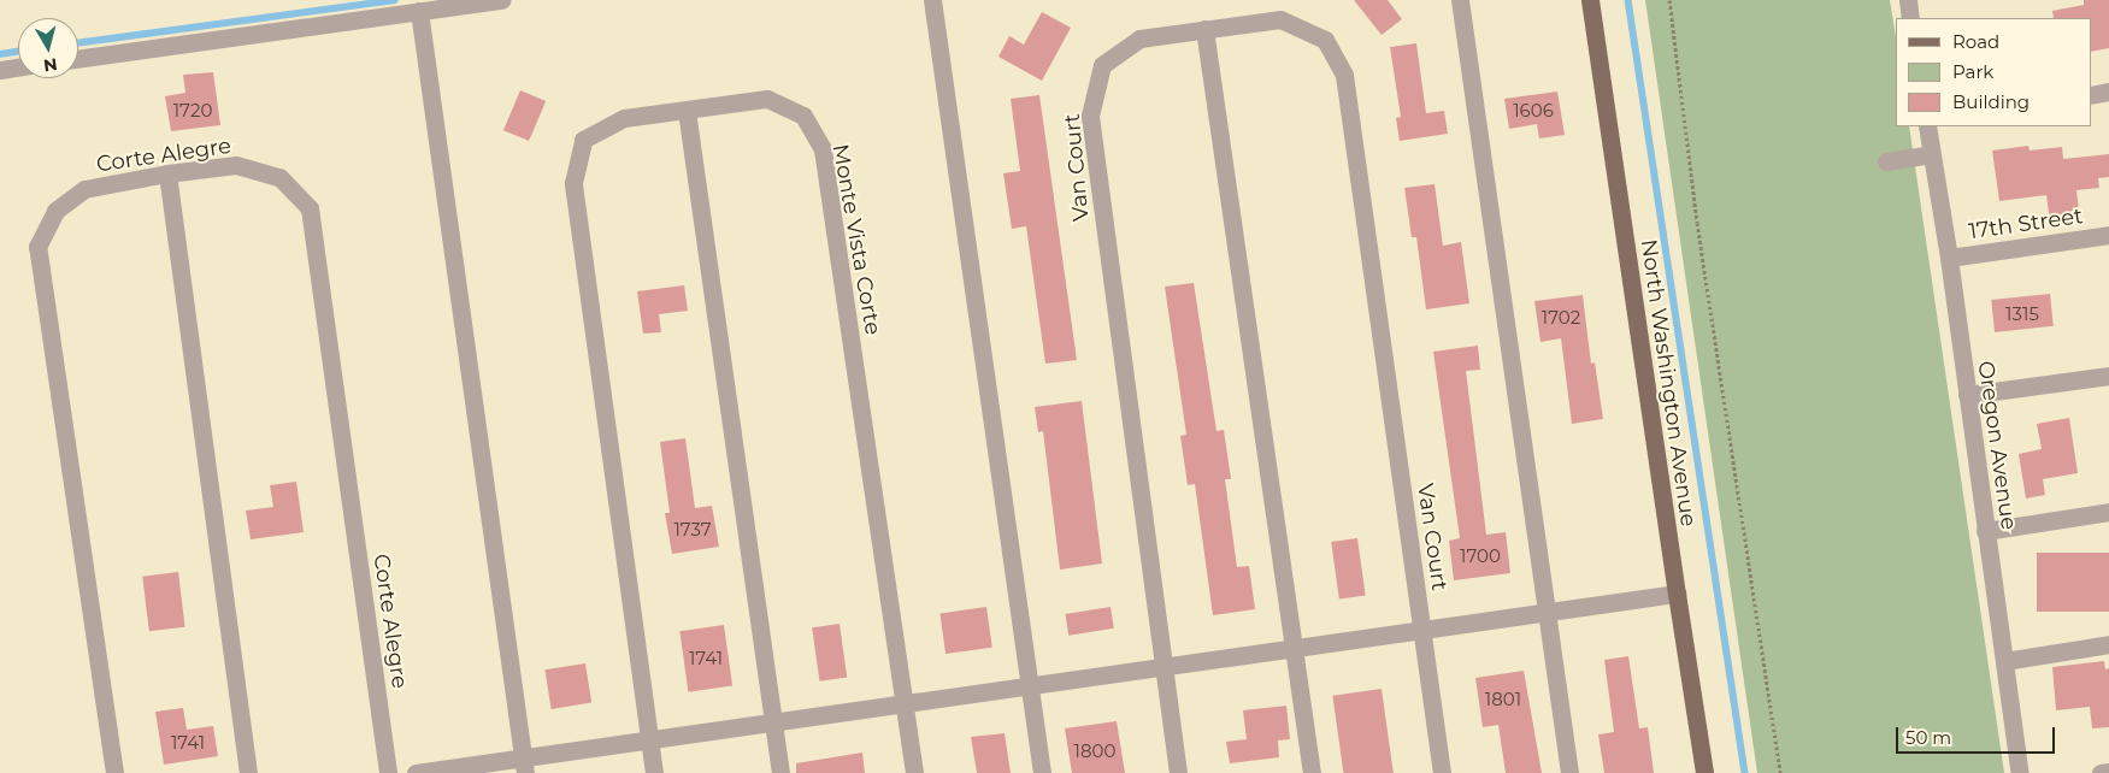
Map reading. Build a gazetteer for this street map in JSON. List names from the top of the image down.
{
  "streets": {
    "main road": ["North Washington Avenue"],
    "street": [
      "Corte Alegre",
      "Van Court",
      "17th Street",
      "Monte Vista Corte",
      "Oregon Avenue"
    ]
  },
  "crossings": [
    ["17th Street", "Oregon Avenue"]
  ],
  "house_numbers": [
    "1720",
    "1606",
    "1315",
    "1702",
    "1737",
    "1700",
    "1741",
    "1801",
    "1741",
    "1800"
  ],
  "legend": ["Road", "Park", "Building"],
  "scale_bar": "50 m",
  "north": "bottom"
}
